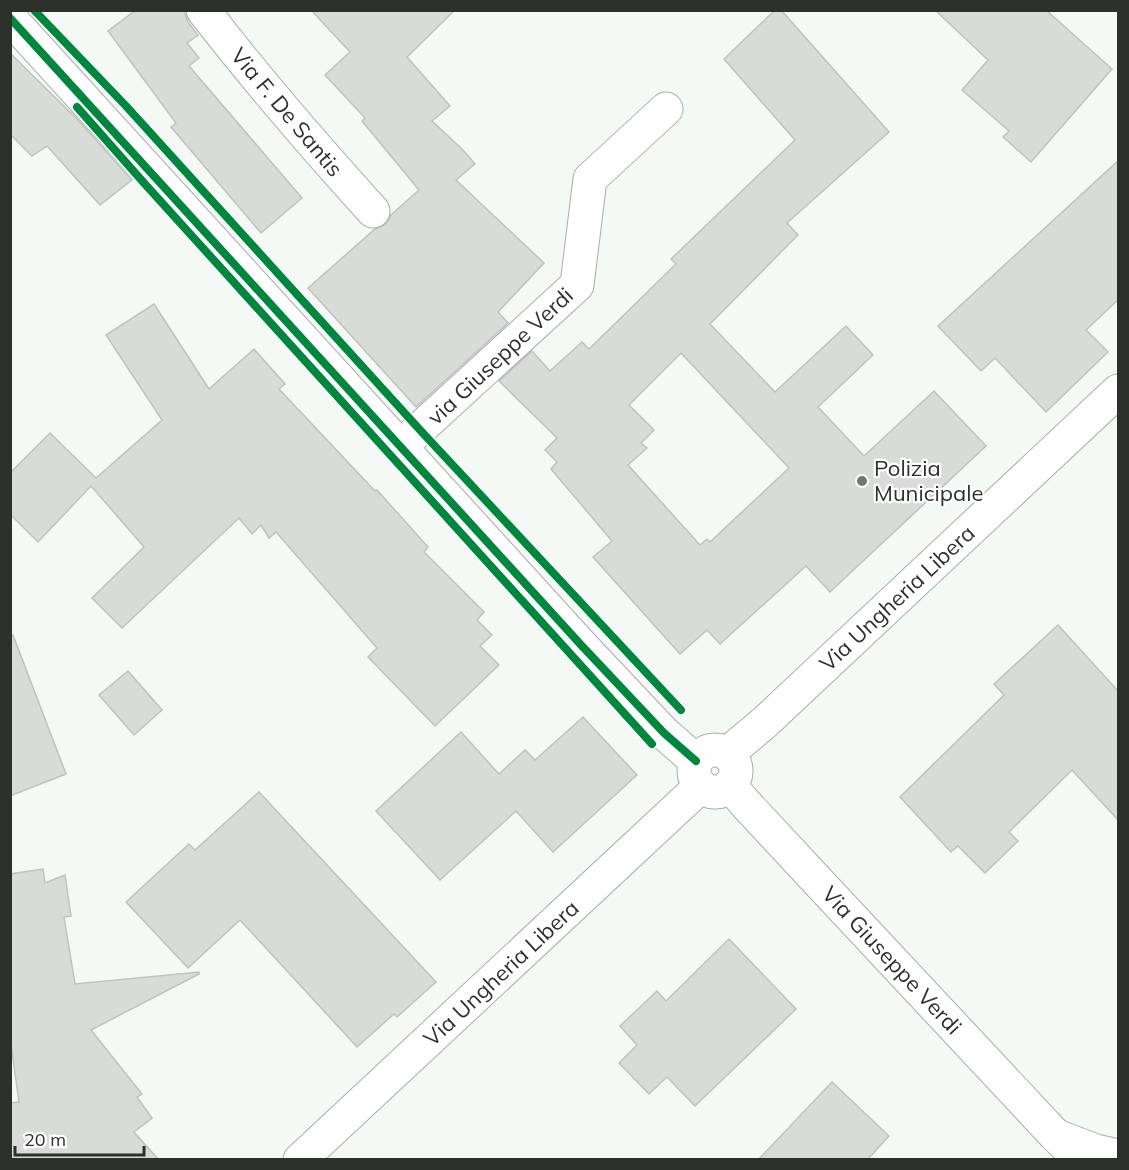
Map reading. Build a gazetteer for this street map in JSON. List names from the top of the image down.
{
  "streets": {
    "street": [
      "Via F. De Santis",
      "via Giuseppe Verdi",
      "Via Ungheria Libera",
      "Via Giuseppe Verdi"
    ]
  },
  "crossings": [
    ["via Giuseppe Verdi", "Via Giuseppe Verdi"],
    ["Via Ungheria Libera", "Via Giuseppe Verdi"]
  ],
  "places": ["Polizia Municipale"],
  "scale_bar": "20 m"
}
